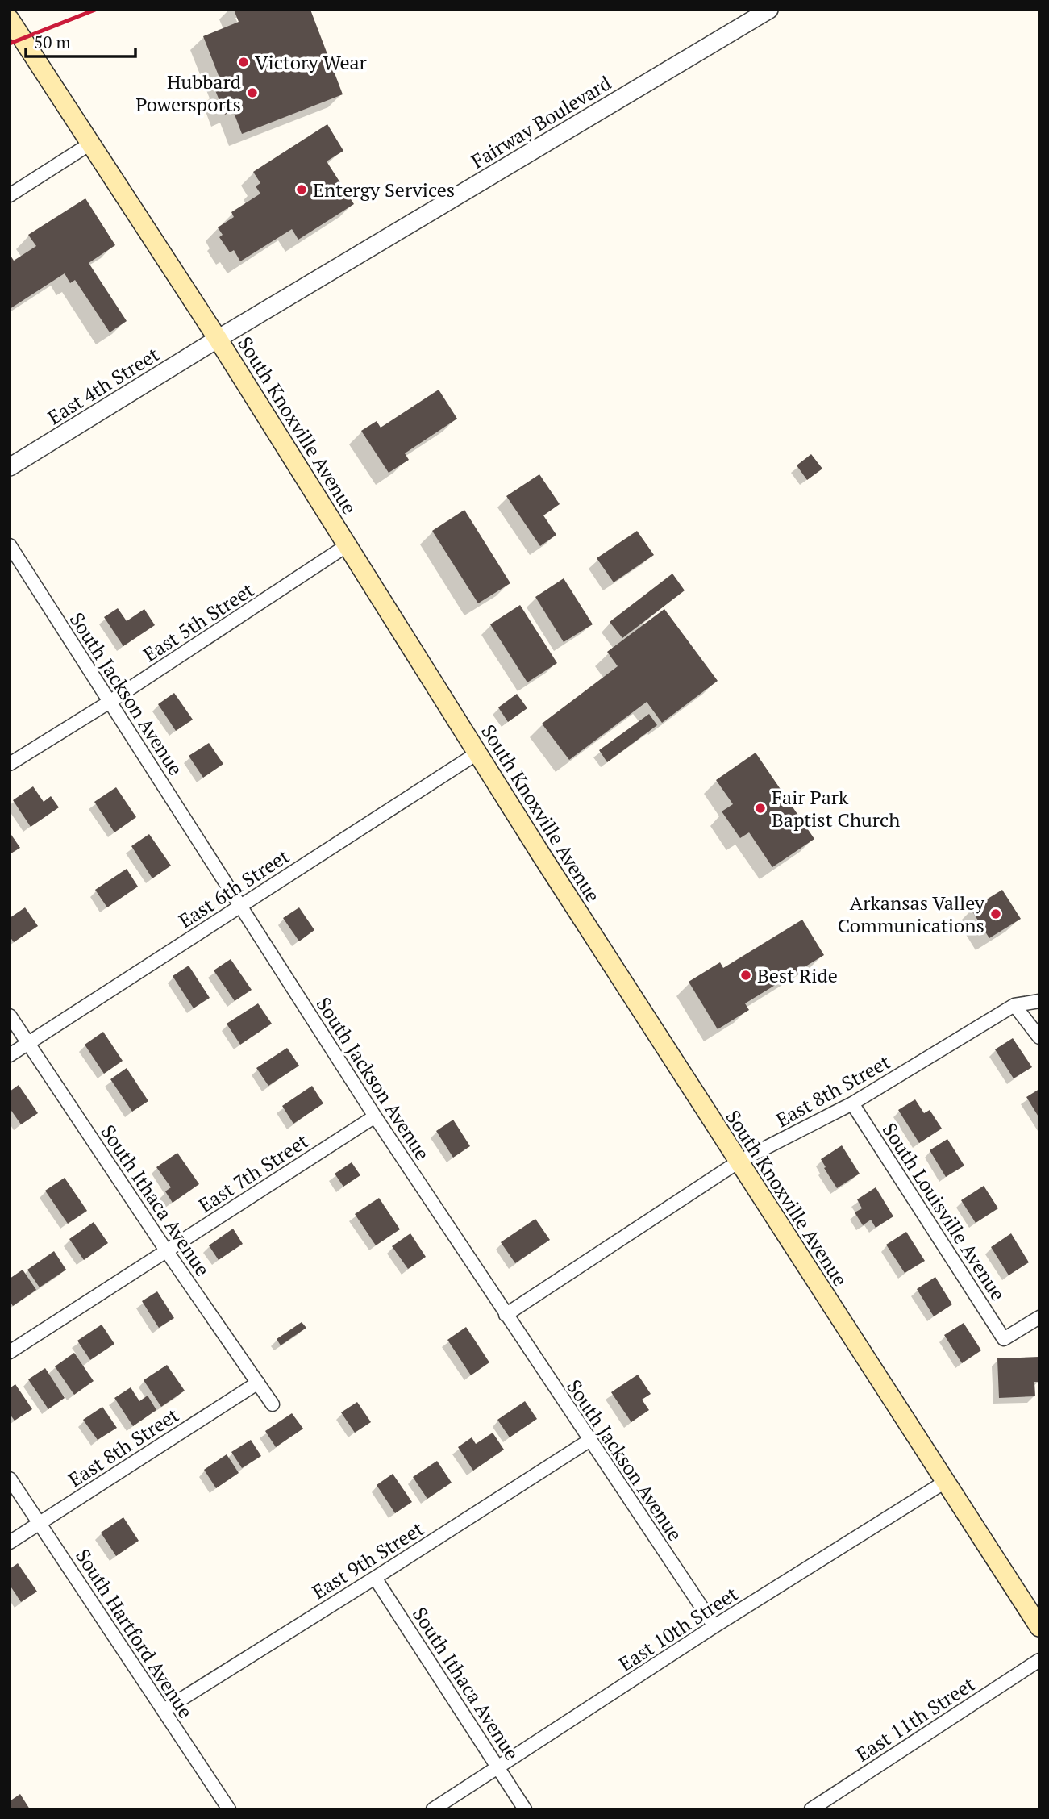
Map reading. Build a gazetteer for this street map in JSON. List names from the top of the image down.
{
  "streets": {
    "main road": ["South Knoxville Avenue"],
    "street": [
      "Fairway Boulevard",
      "East 4th Street",
      "East 5th Street",
      "South Jackson Avenue",
      "East 6th Street",
      "East 8th Street",
      "East 7th Street",
      "South Ithaca Avenue",
      "South Louisville Avenue",
      "East 9th Street",
      "East 10th Street",
      "South Hartford Avenue",
      "East 11th Street"
    ]
  },
  "crossings": [
    ["Fairway Boulevard", "East 4th Street"],
    ["Fairway Boulevard", "South Knoxville Avenue"],
    ["East 4th Street", "South Knoxville Avenue"],
    ["South Knoxville Avenue", "East 5th Street"],
    ["South Knoxville Avenue", "East 6th Street"],
    ["South Knoxville Avenue", "East 8th Street"],
    ["South Knoxville Avenue", "East 10th Street"],
    ["East 5th Street", "South Jackson Avenue"],
    ["South Jackson Avenue", "East 6th Street"],
    ["South Jackson Avenue", "East 8th Street"],
    ["South Jackson Avenue", "East 7th Street"],
    ["South Jackson Avenue", "East 9th Street"],
    ["South Jackson Avenue", "East 10th Street"],
    ["East 6th Street", "South Ithaca Avenue"],
    ["East 8th Street", "South Ithaca Avenue"],
    ["East 8th Street", "South Louisville Avenue"],
    ["East 8th Street", "South Hartford Avenue"],
    ["East 7th Street", "South Ithaca Avenue"],
    ["South Ithaca Avenue", "East 9th Street"],
    ["South Ithaca Avenue", "East 10th Street"],
    ["East 9th Street", "South Hartford Avenue"]
  ],
  "places": [
    "Victory Wear",
    "Hubbard Powersports",
    "Entergy Services",
    "Fair Park Baptist Church",
    "Arkansas Valley Communications",
    "Best Ride"
  ],
  "scale_bar": "50 m"
}
